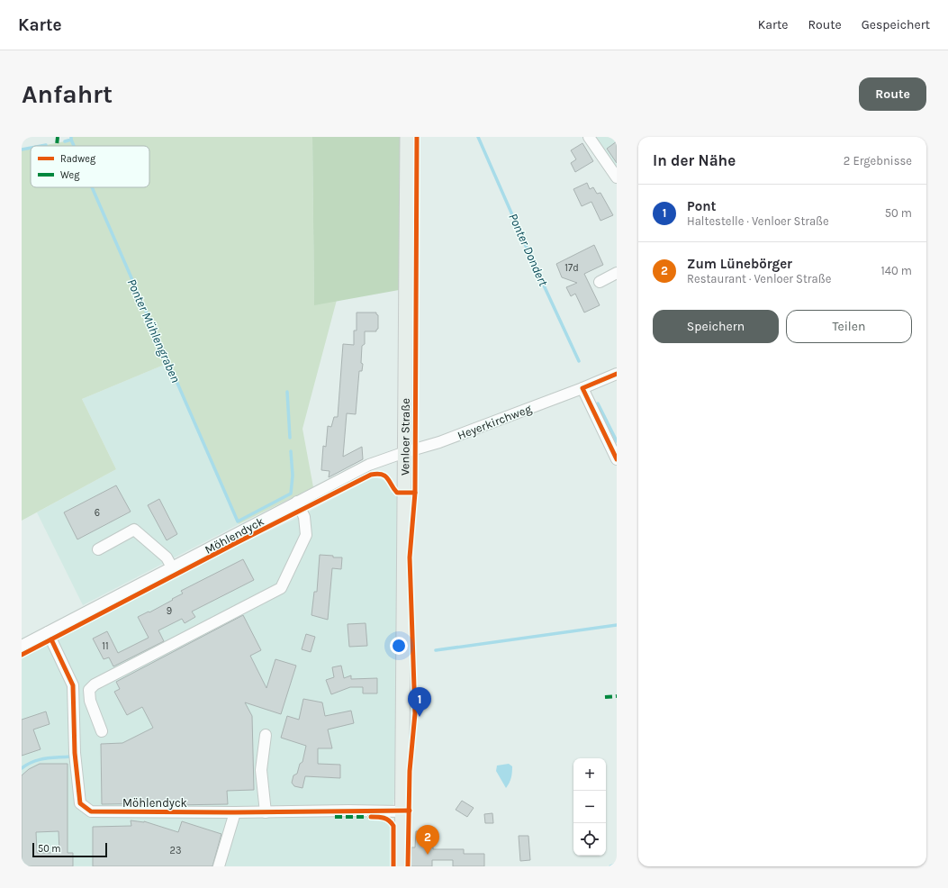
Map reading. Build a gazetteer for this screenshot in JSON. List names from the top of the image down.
{
  "streets": {
    "main road": ["Venloer Straße"],
    "street": ["Heyerkirchweg", "Möhlendyck"]
  },
  "crossings": [
    ["Heyerkirchweg", "Venloer Straße"],
    ["Heyerkirchweg", "Möhlendyck"],
    ["Venloer Straße", "Möhlendyck"]
  ],
  "water": ["Ponter Dondert", "Ponter Mühlengraben"],
  "house_numbers": [
    "17d",
    "6",
    "9",
    "11",
    "23"
  ],
  "legend": ["Radweg", "Weg"],
  "scale_bar": "50 m",
  "page": {
    "header": "Karte",
    "nav": ["Karte", "Route", "Gespeichert"],
    "buttons": [
      "Route",
      ["Speichern", "Teilen"]
    ],
    "title": "Anfahrt",
    "heading": ["In der Nähe", "2 Ergebnisse"],
    "list": [
      {
        "mark": "1",
        "name": "Pont",
        "note": "Haltestelle · Venloer Straße",
        "value": "50 m"
      },
      {
        "mark": "2",
        "name": "Zum Lünebörger",
        "note": "Restaurant · Venloer Straße",
        "value": "140 m"
      }
    ],
    "pins": ["1", "2"],
    "map_buttons": ["+", "−"],
    "scale": "50 m"
  }
}
